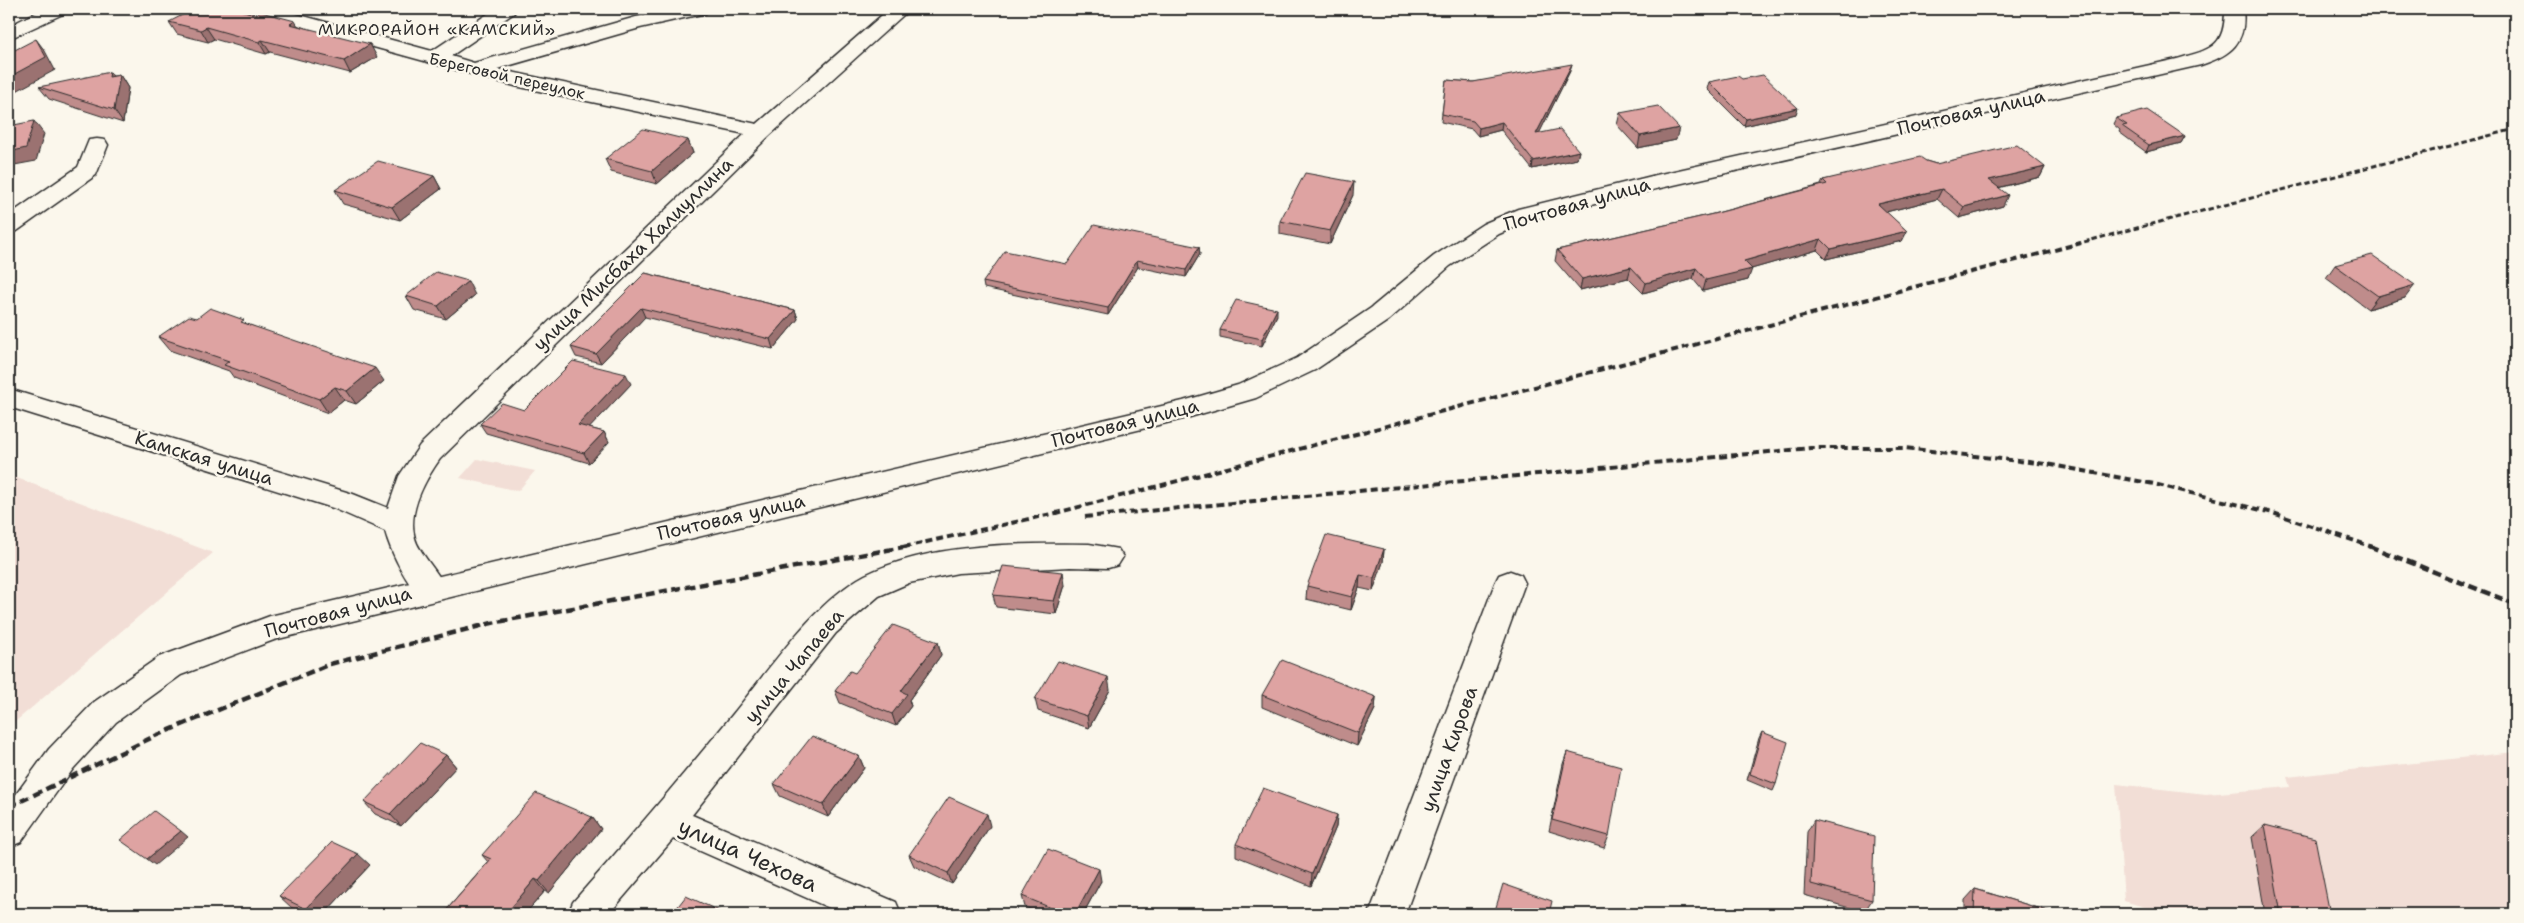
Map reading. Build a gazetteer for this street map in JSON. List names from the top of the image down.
{
  "streets": {
    "street": [
      "Береговой переулок",
      "Почтовая улица",
      "улица Мисбаха Халиуллина",
      "Камская улица",
      "улица Чапаева",
      "улица Кирова",
      "улица Чехова"
    ]
  },
  "crossings": [
    ["Береговой переулок", "улица Мисбаха Халиуллина"],
    ["улица Мисбаха Халиуллина", "Камская улица"],
    ["улица Чапаева", "улица Чехова"]
  ],
  "districts": ["МИКРОРАЙОН «КАМСКИЙ»"]
}
